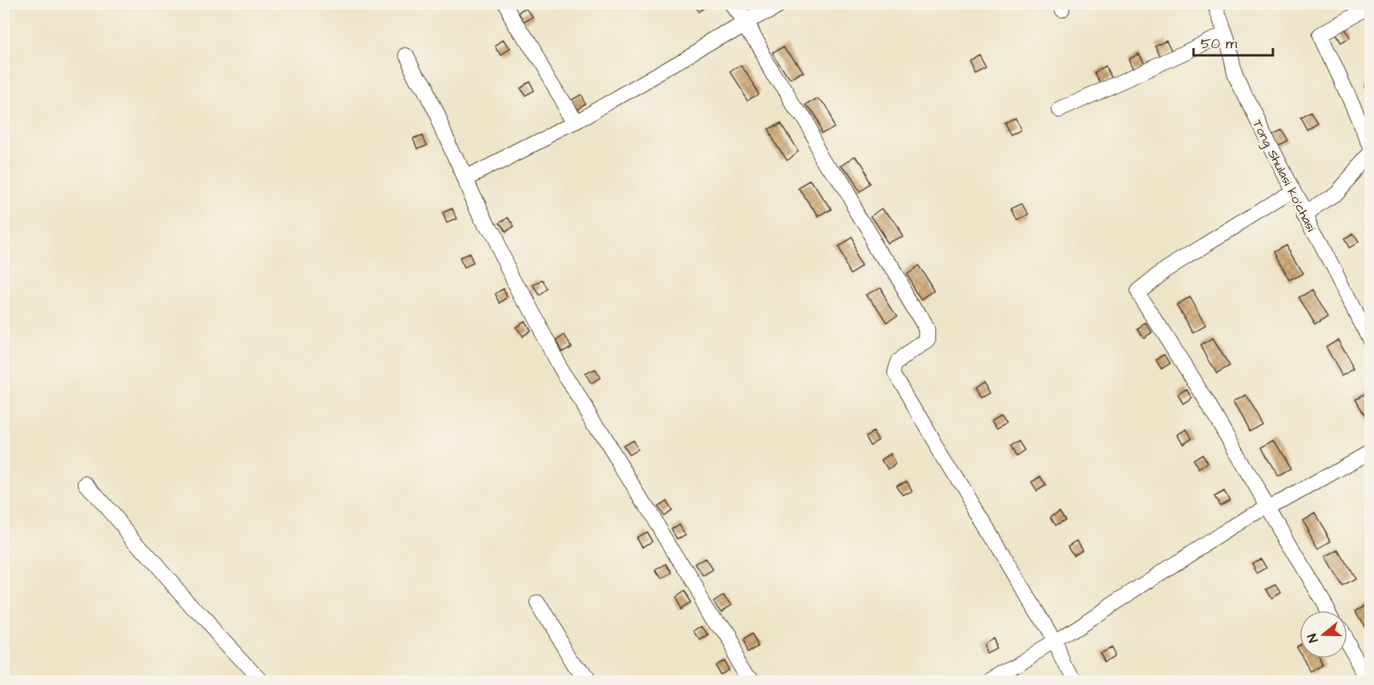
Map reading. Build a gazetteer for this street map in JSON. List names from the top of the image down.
{
  "streets": {
    "street": ["Tong Shulasi ko'chasi"]
  },
  "scale_bar": "50 m",
  "north": "left"
}
